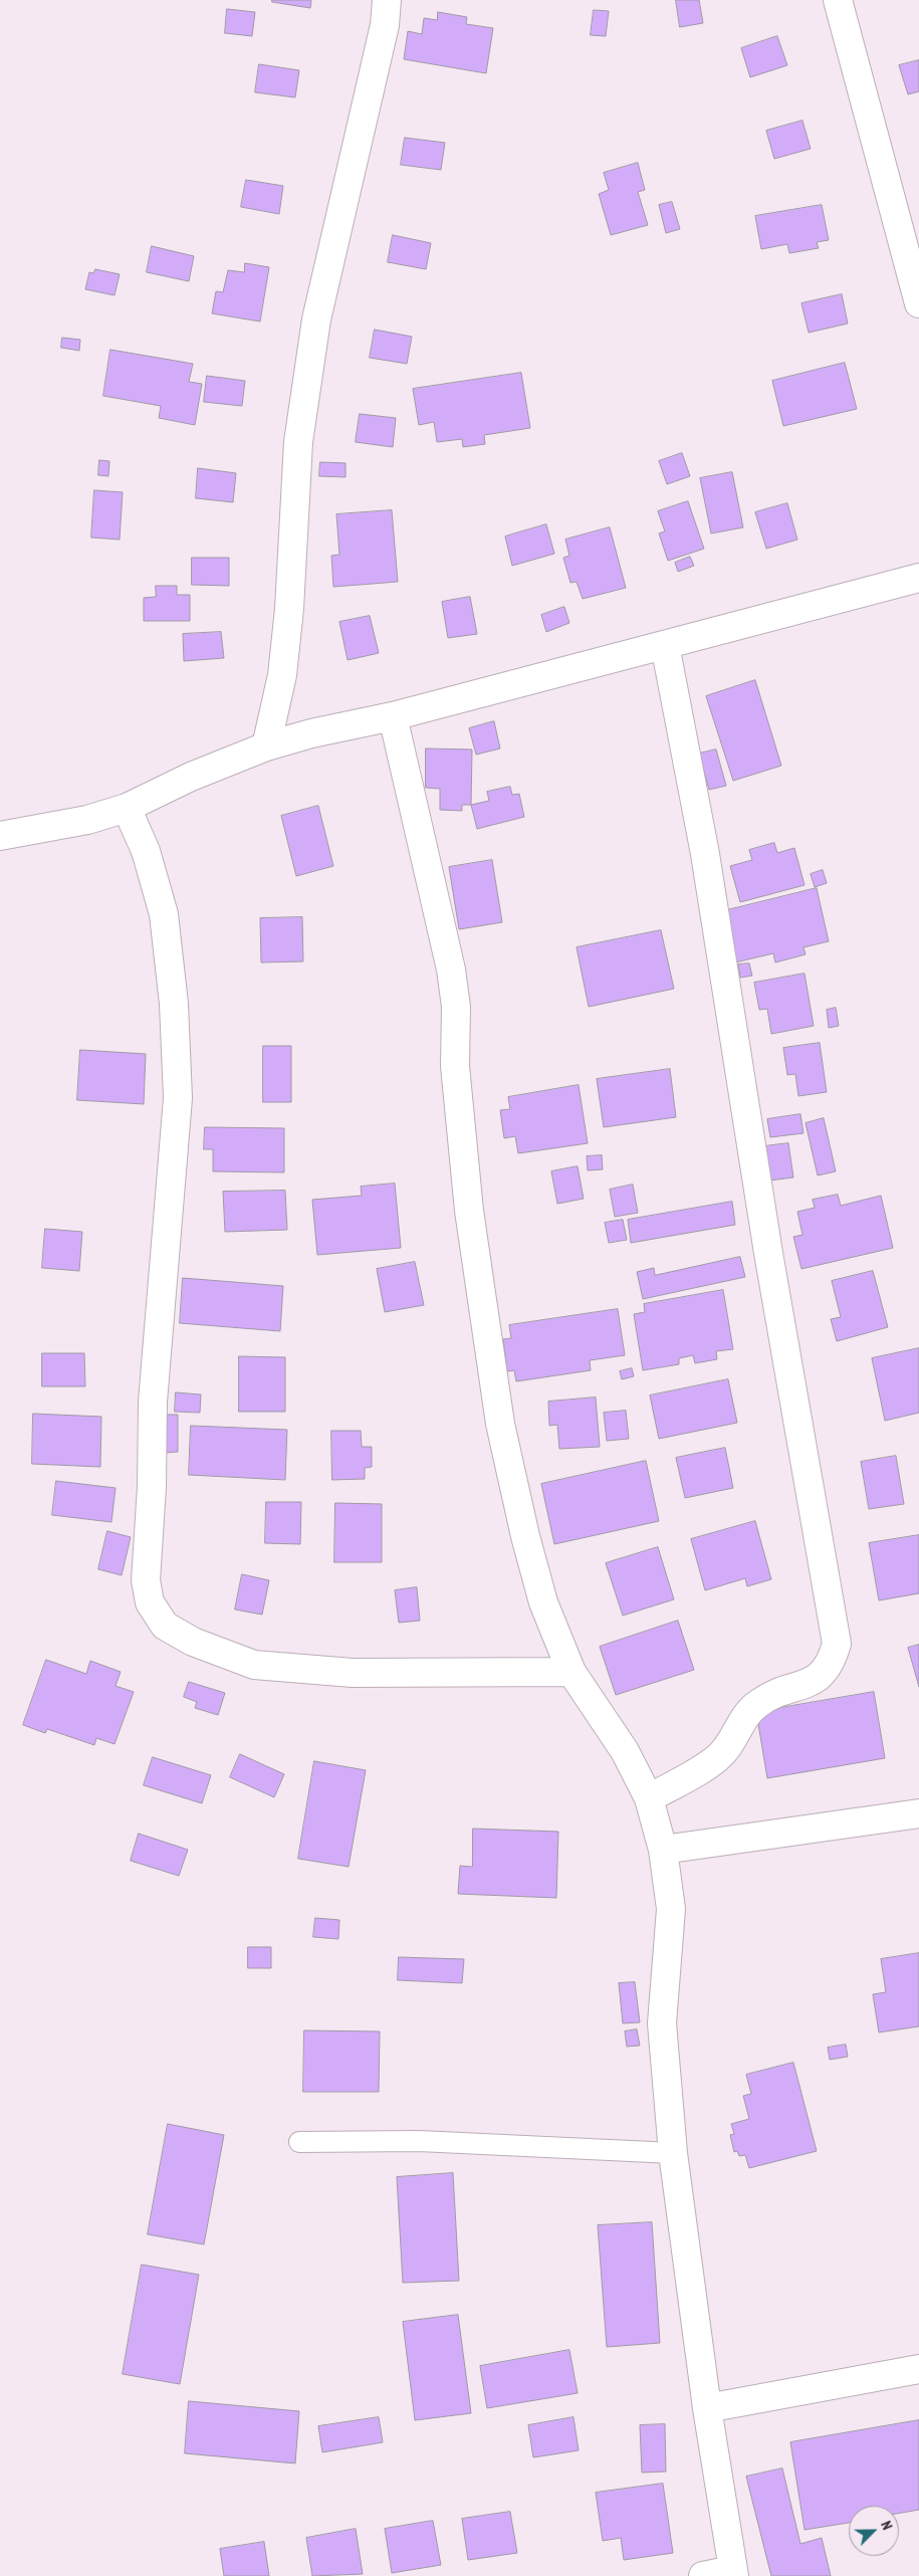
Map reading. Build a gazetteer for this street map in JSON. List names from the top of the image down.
{
  "north": "top right"
}
